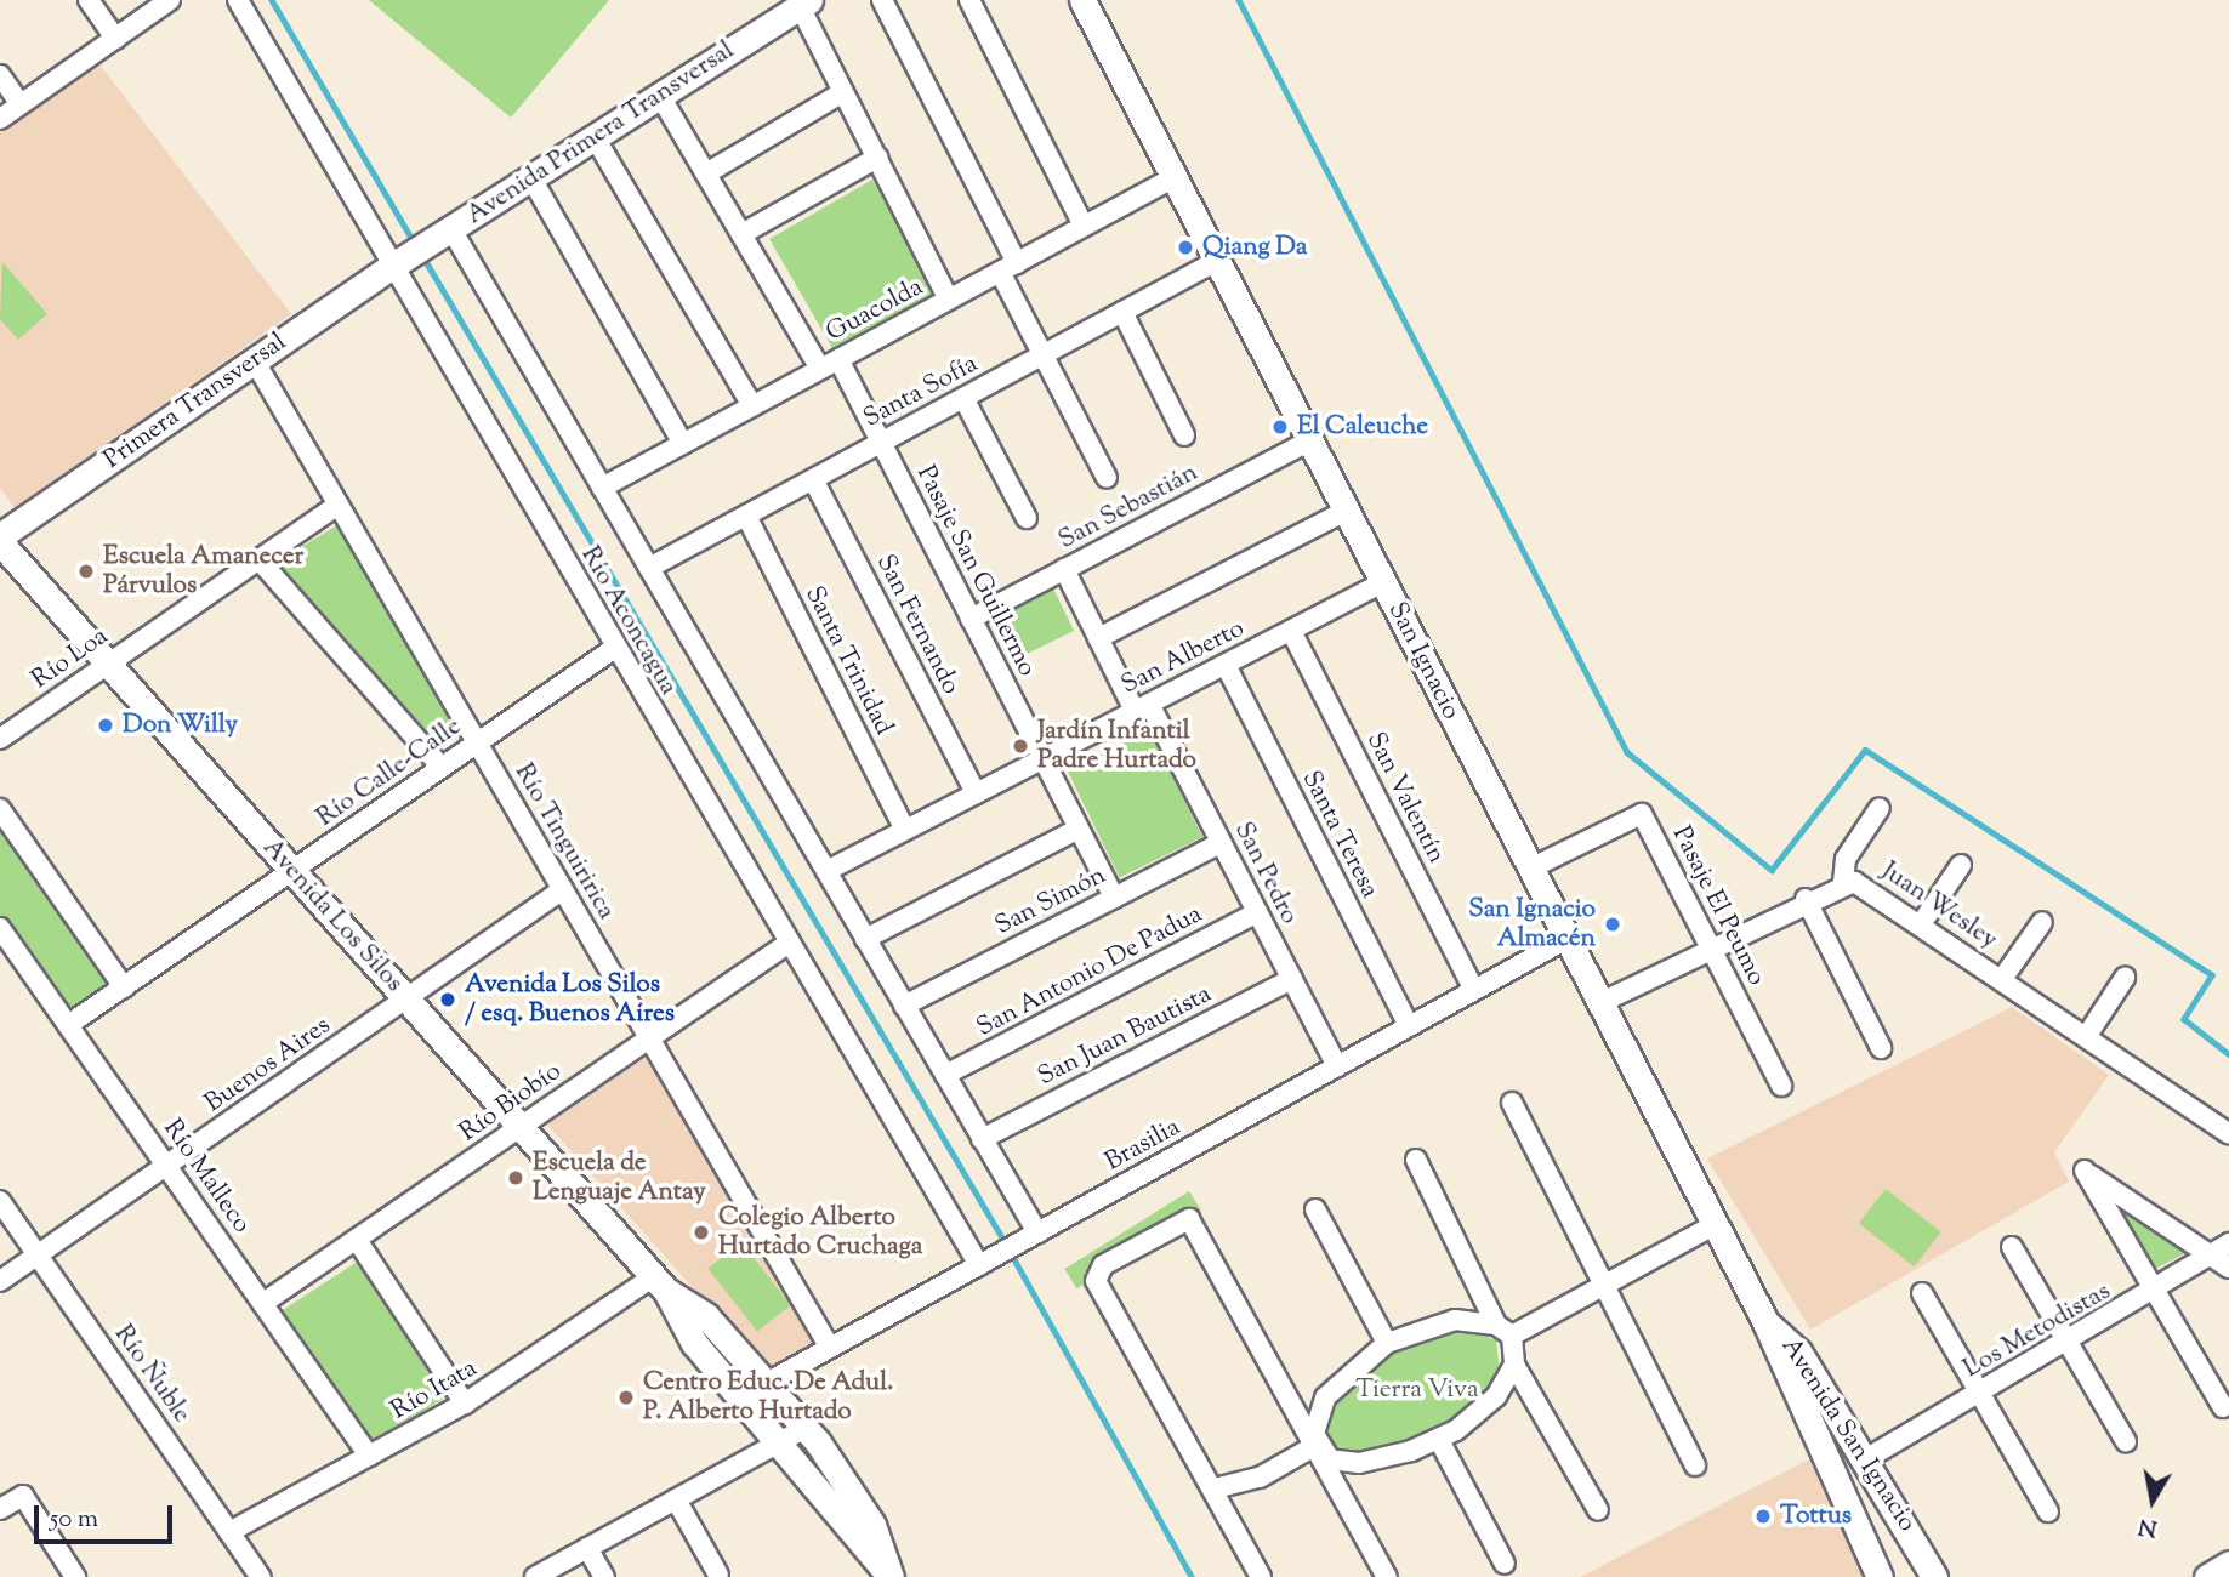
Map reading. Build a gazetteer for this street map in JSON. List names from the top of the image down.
{
  "streets": {
    "main road": [
      "Avenida Primera Transversal",
      "Primera Transversal",
      "San Ignacio",
      "Avenida Los Silos",
      "Avenida San Ignacio"
    ],
    "street": [
      "Guacolda",
      "Santa Sofía",
      "San Sebastián",
      "Pasaje San Guillermo",
      "Río Aconcagua",
      "San Fernando",
      "San Alberto",
      "Río Loa",
      "Santa Trinidad",
      "Río Calle-Calle",
      "San Valentín",
      "Santa Teresa",
      "Río Tinguiririca",
      "San Pedro",
      "San Simón",
      "Pasaje El Peumo",
      "Juan Wesley",
      "San Antonio De Padua",
      "San Juan Bautista",
      "Buenos Aires",
      "Río Biobío",
      "Brasilia",
      "Río Malleco",
      "Los Metodistas",
      "Río Ñuble",
      "Río Itata"
    ]
  },
  "crossings": [
    ["Avenida Primera Transversal", "Primera Transversal"],
    ["Avenida Primera Transversal", "Río Aconcagua"],
    ["Guacolda", "Pasaje San Guillermo"],
    ["Guacolda", "Río Aconcagua"],
    ["Guacolda", "San Ignacio"],
    ["Santa Sofía", "Pasaje San Guillermo"],
    ["Santa Sofía", "Río Aconcagua"],
    ["Santa Sofía", "San Fernando"],
    ["Santa Sofía", "Santa Trinidad"],
    ["Santa Sofía", "San Ignacio"],
    ["Primera Transversal", "Río Aconcagua"],
    ["Primera Transversal", "Río Tinguiririca"],
    ["Primera Transversal", "Avenida Los Silos"],
    ["San Sebastián", "Pasaje San Guillermo"],
    ["San Sebastián", "San Ignacio"],
    ["San Sebastián", "San Pedro"],
    ["Pasaje San Guillermo", "San Alberto"],
    ["Pasaje San Guillermo", "San Simón"],
    ["Río Aconcagua", "San Alberto"],
    ["Río Aconcagua", "Río Calle-Calle"],
    ["Río Aconcagua", "San Simón"],
    ["Río Aconcagua", "San Antonio De Padua"],
    ["Río Aconcagua", "San Juan Bautista"],
    ["Río Aconcagua", "Río Biobío"],
    ["Río Aconcagua", "Brasilia"],
    ["San Fernando", "San Alberto"],
    ["San Alberto", "Santa Trinidad"],
    ["San Alberto", "San Ignacio"],
    ["San Alberto", "San Valentín"],
    ["San Alberto", "Santa Teresa"],
    ["San Alberto", "San Pedro"],
    ["Río Loa", "Río Tinguiririca"],
    ["Río Loa", "Avenida Los Silos"],
    ["San Ignacio", "Pasaje El Peumo"],
    ["San Ignacio", "Juan Wesley"],
    ["San Ignacio", "Brasilia"],
    ["San Ignacio", "Avenida San Ignacio"],
    ["Río Calle-Calle", "Río Tinguiririca"],
    ["Río Calle-Calle", "Avenida Los Silos"],
    ["Río Calle-Calle", "Río Malleco"],
    ["San Valentín", "Brasilia"],
    ["Santa Teresa", "Brasilia"],
    ["Río Tinguiririca", "Buenos Aires"],
    ["Río Tinguiririca", "Río Biobío"],
    ["Río Tinguiririca", "Brasilia"],
    ["San Pedro", "San Simón"],
    ["San Pedro", "San Antonio De Padua"],
    ["San Pedro", "San Juan Bautista"],
    ["San Pedro", "Brasilia"],
    ["Pasaje El Peumo", "Juan Wesley"],
    ["Avenida Los Silos", "Buenos Aires"],
    ["Avenida Los Silos", "Río Biobío"],
    ["Avenida Los Silos", "Brasilia"],
    ["Avenida Los Silos", "Río Itata"],
    ["Buenos Aires", "Río Malleco"],
    ["Buenos Aires", "Río Ñuble"],
    ["Río Biobío", "Río Malleco"],
    ["Río Malleco", "Río Itata"],
    ["Los Metodistas", "Avenida San Ignacio"],
    ["Río Ñuble", "Río Itata"]
  ],
  "parks": ["Tierra Viva"],
  "places": [
    "Qiang Da",
    "El Caleuche",
    "Escuela Amanecer Párvulos",
    "Don Willy",
    "Jardín Infantil Padre Hurtado",
    "San Ignacio Almacén",
    "Avenida Los Silos / esq. Buenos Aires",
    "Escuela de Lenguaje Antay",
    "Colegio Alberto Hurtado Cruchaga",
    "Centro Educ. De Adul. P. Alberto Hurtado",
    "Tottus"
  ],
  "scale_bar": "50 m",
  "north": "bottom"
}
